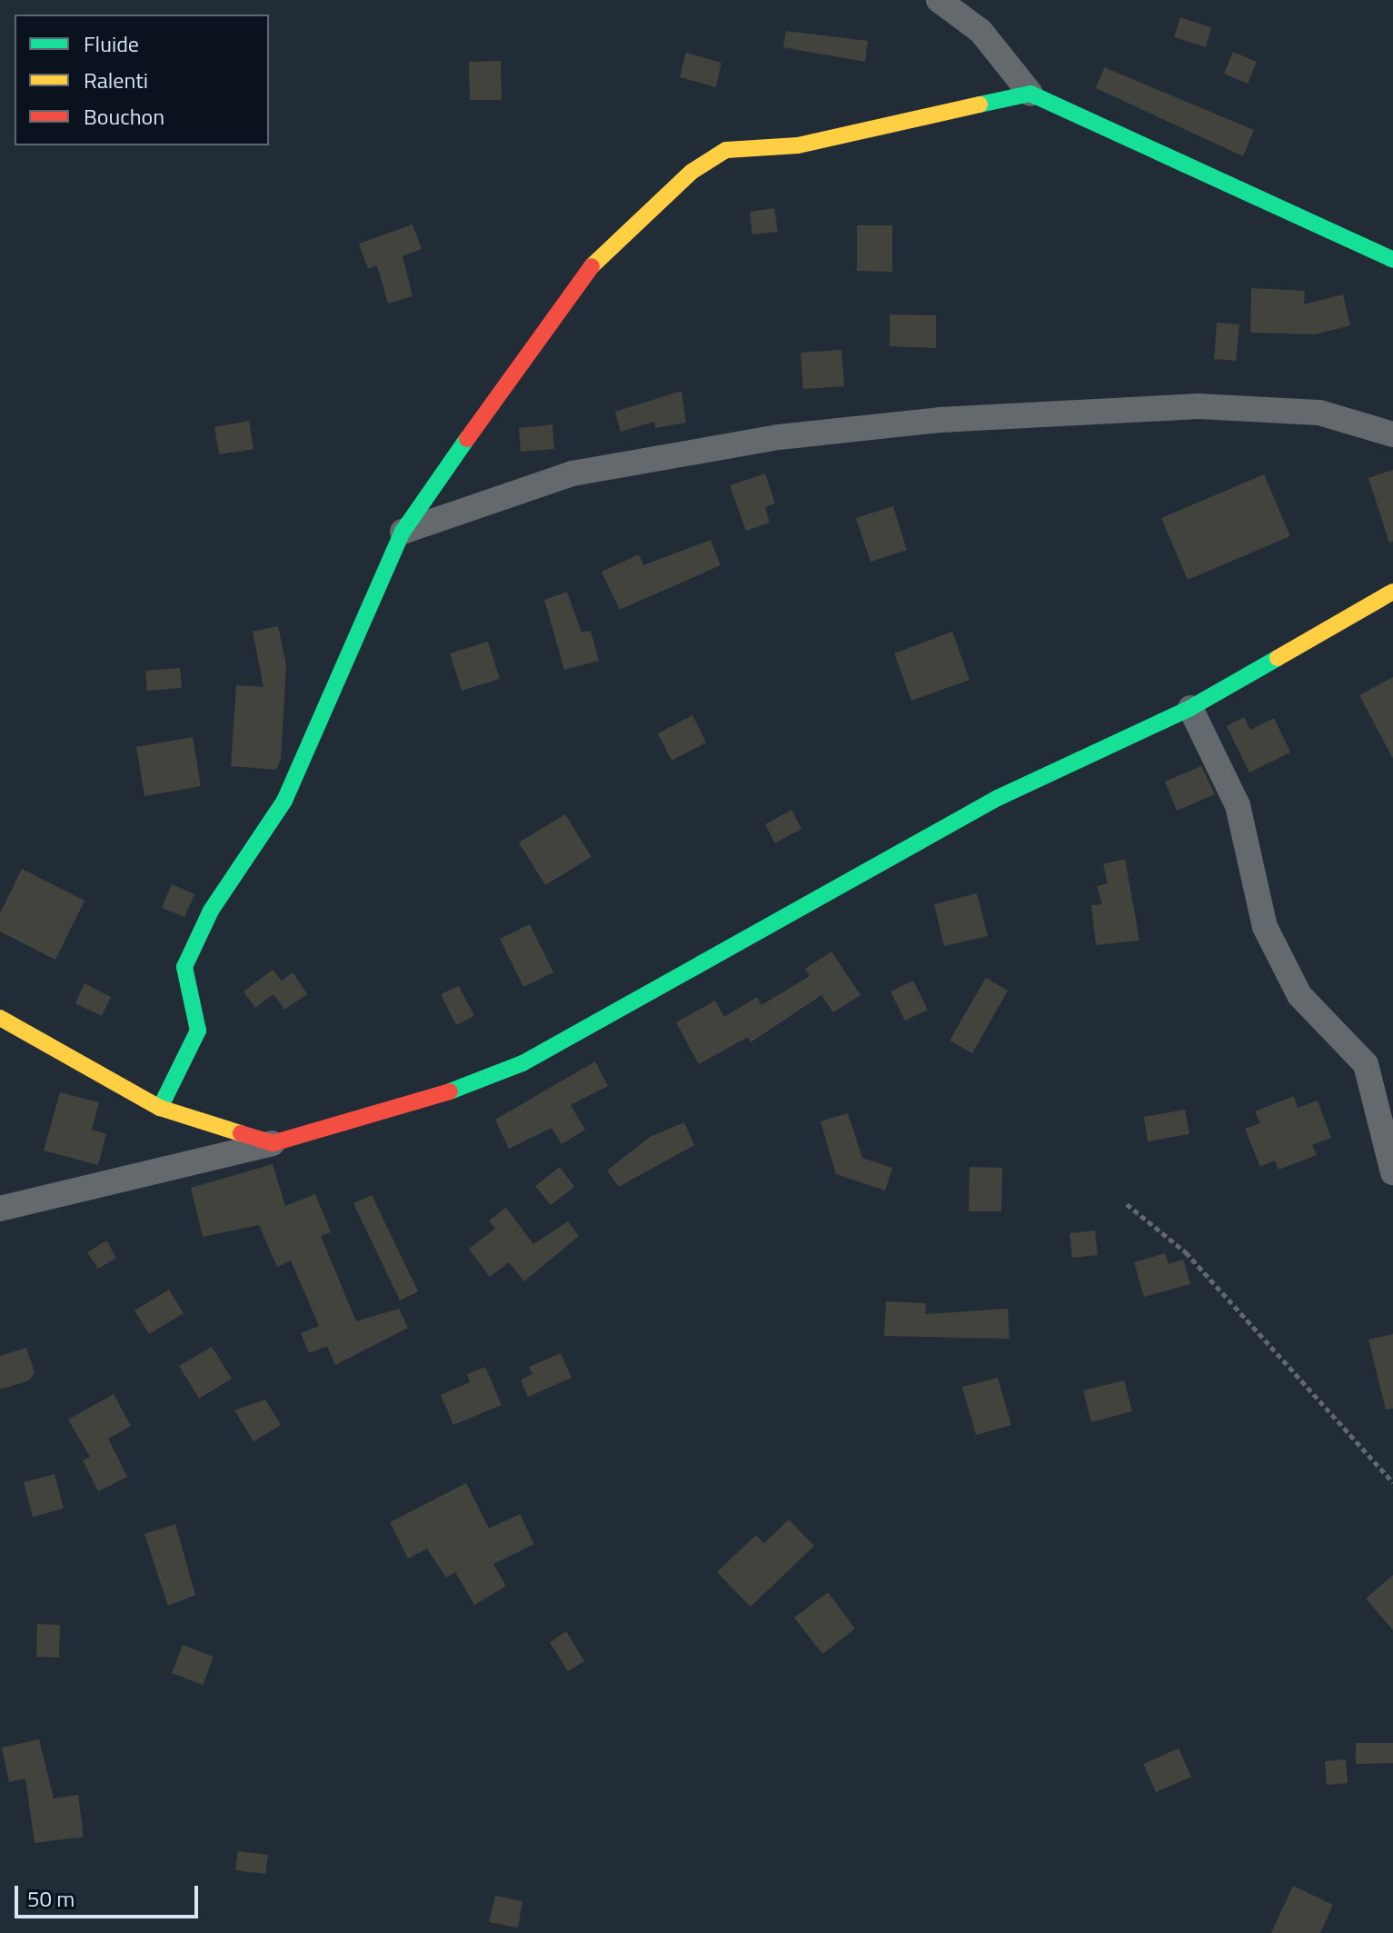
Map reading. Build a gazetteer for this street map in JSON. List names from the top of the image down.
{
  "legend": ["Fluide", "Ralenti", "Bouchon"],
  "scale_bar": "50 m"
}
